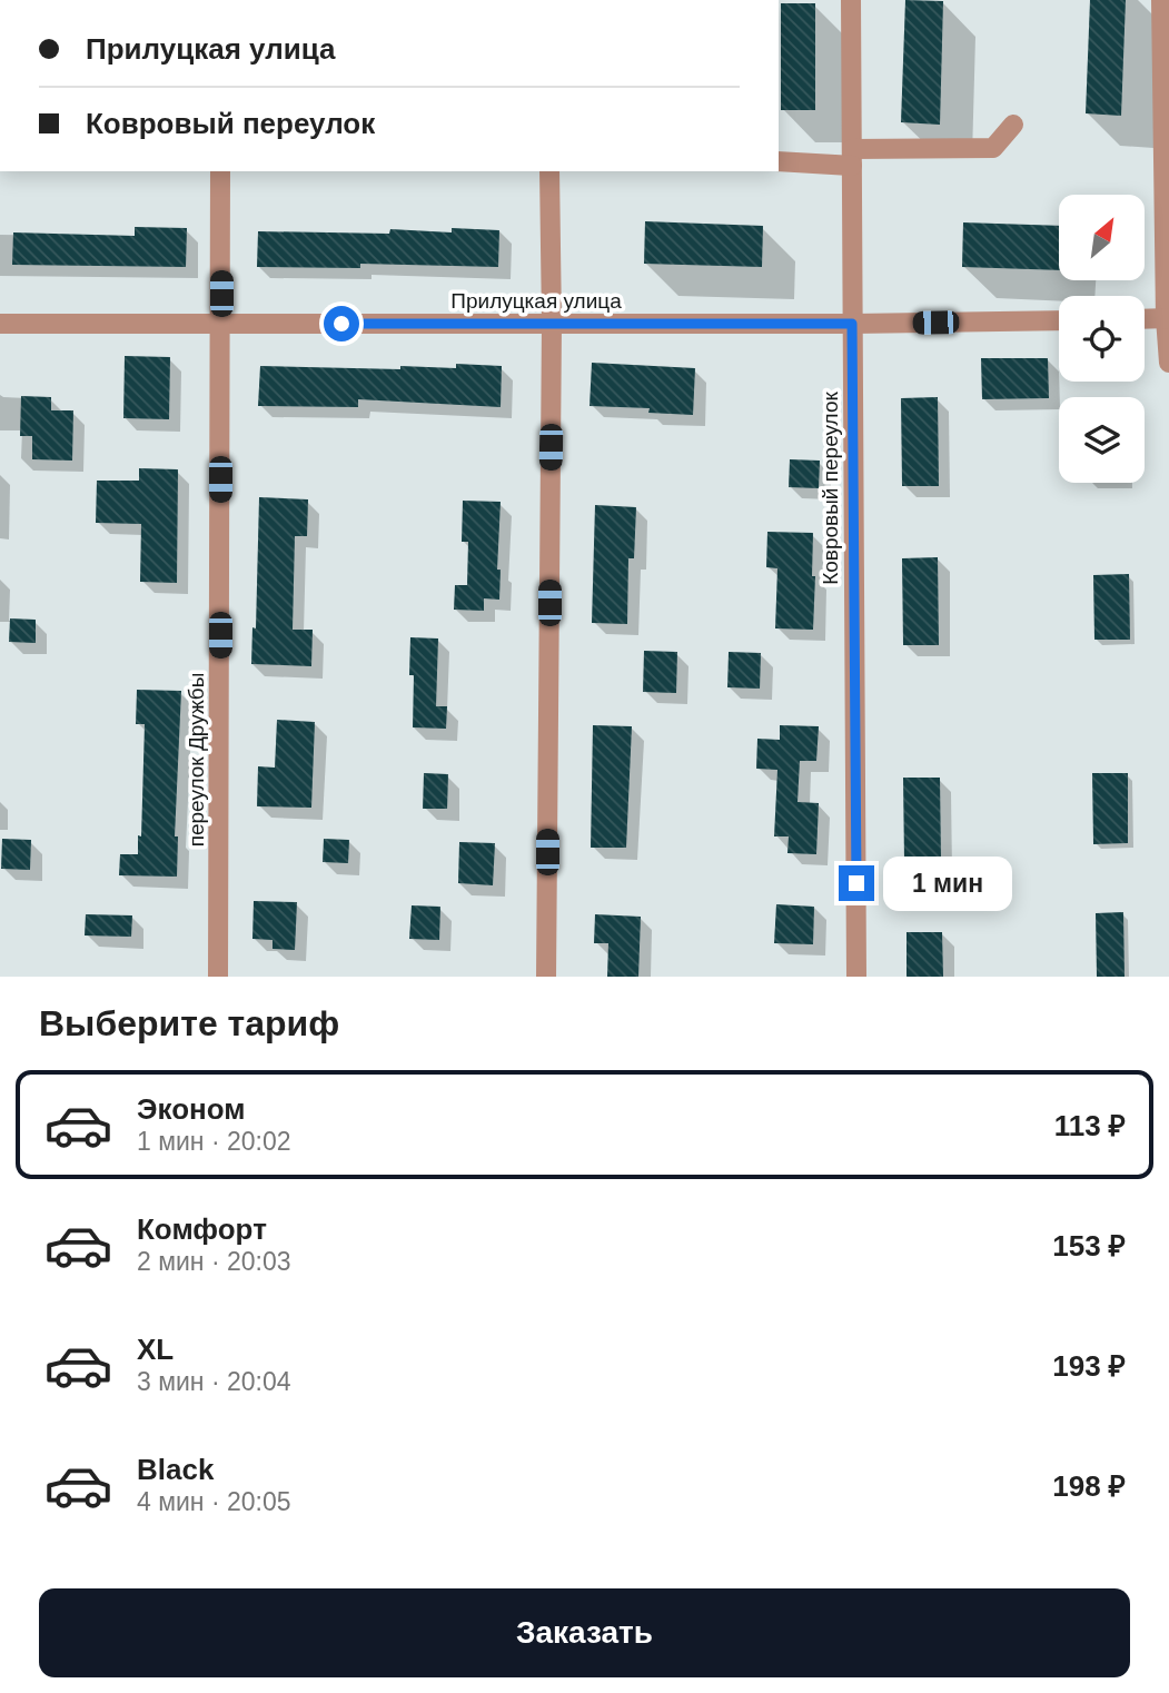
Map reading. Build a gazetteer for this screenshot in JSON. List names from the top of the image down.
{
  "streets": {
    "street": ["Прилуцкая улица", "Ковровый переулок", "переулок Дружбы"]
  },
  "crossings": [
    ["Прилуцкая улица", "Ковровый переулок"],
    ["Прилуцкая улица", "переулок Дружбы"]
  ],
  "north": "top right",
  "page": {
    "banner": ["Прилуцкая улица", "Ковровый переулок"],
    "bubble": "1 мин",
    "heading": "Выберите тариф",
    "list": [
      {
        "name": "Эконом",
        "note": "1 мин · 20:02",
        "value": "113 ₽"
      },
      {
        "name": "Комфорт",
        "note": "2 мин · 20:03",
        "value": "153 ₽"
      },
      {
        "name": "XL",
        "note": "3 мин · 20:04",
        "value": "193 ₽"
      },
      {
        "name": "Black",
        "note": "4 мин · 20:05",
        "value": "198 ₽"
      }
    ],
    "buttons": "Заказать"
  }
}
